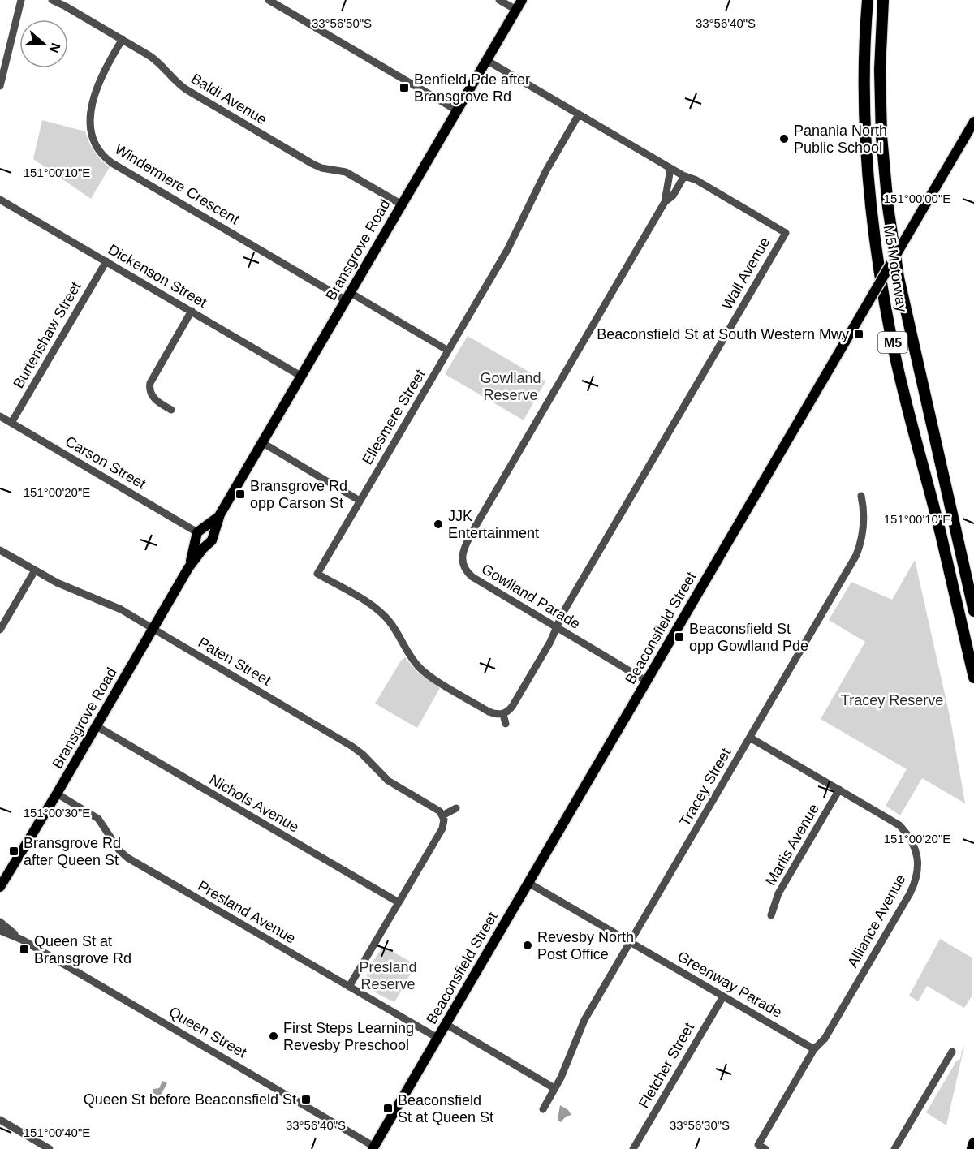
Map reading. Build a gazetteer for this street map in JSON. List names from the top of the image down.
{
  "streets": {
    "highway": ["M5 Motorway", "M5"],
    "main road": ["Bransgrove Road", "Beaconsfield Street"],
    "street": [
      "Baldi Avenue",
      "Windermere Crescent",
      "Wall Avenue",
      "Dickenson Street",
      "Burtenshaw Street",
      "Ellesmere Street",
      "Carson Street",
      "Gowlland Parade",
      "Paten Street",
      "Tracey Street",
      "Nichols Avenue",
      "Marlis Avenue",
      "Presland Avenue",
      "Alliance Avenue",
      "Greenway Parade",
      "Queen Street",
      "Fletcher Street"
    ]
  },
  "crossings": [
    ["Baldi Avenue", "Windermere Crescent"],
    ["Baldi Avenue", "Bransgrove Road"],
    ["Windermere Crescent", "Bransgrove Road"],
    ["Windermere Crescent", "Ellesmere Street"],
    ["Bransgrove Road", "Wall Avenue"],
    ["Bransgrove Road", "Dickenson Street"],
    ["Bransgrove Road", "Carson Street"],
    ["Bransgrove Road", "Paten Street"],
    ["Bransgrove Road", "Nichols Avenue"],
    ["Bransgrove Road", "Presland Avenue"],
    ["Wall Avenue", "Ellesmere Street"],
    ["Wall Avenue", "Gowlland Parade"],
    ["Dickenson Street", "Burtenshaw Street"],
    ["Burtenshaw Street", "Carson Street"],
    ["Gowlland Parade", "Beaconsfield Street"],
    ["Beaconsfield Street", "Presland Avenue"],
    ["Beaconsfield Street", "Greenway Parade"],
    ["Beaconsfield Street", "Queen Street"],
    ["Tracey Street", "Alliance Avenue"],
    ["Tracey Street", "Greenway Parade"],
    ["Marlis Avenue", "Alliance Avenue"],
    ["Alliance Avenue", "Greenway Parade"],
    ["Greenway Parade", "Fletcher Street"]
  ],
  "parks": ["Gowlland Reserve", "Tracey Reserve", "Presland Reserve"],
  "places": {
    "transit": [
      "Benfield Pde after Bransgrove Rd",
      "Beaconsfield St at South Western Mwy",
      "Bransgrove Rd opp Carson St",
      "Beaconsfield St opp Gowlland Pde",
      "Bransgrove Rd after Queen St",
      "Queen St at Bransgrove Rd",
      "Queen St before Beaconsfield St",
      "Beaconsfield St at Queen St"
    ],
    "other": [
      "Panania North Public School",
      "JJK Entertainment",
      "Revesby North Post Office",
      "First Steps Learning Revesby Preschool"
    ]
  },
  "north": "right",
  "coordinates": [
    "33°56'50\"S",
    "33°56'40\"S",
    "151°00'10\"E",
    "151°00'00\"E",
    "151°00'20\"E",
    "151°00'30\"E",
    "33°56'30\"S",
    "151°00'40\"E"
  ]
}
